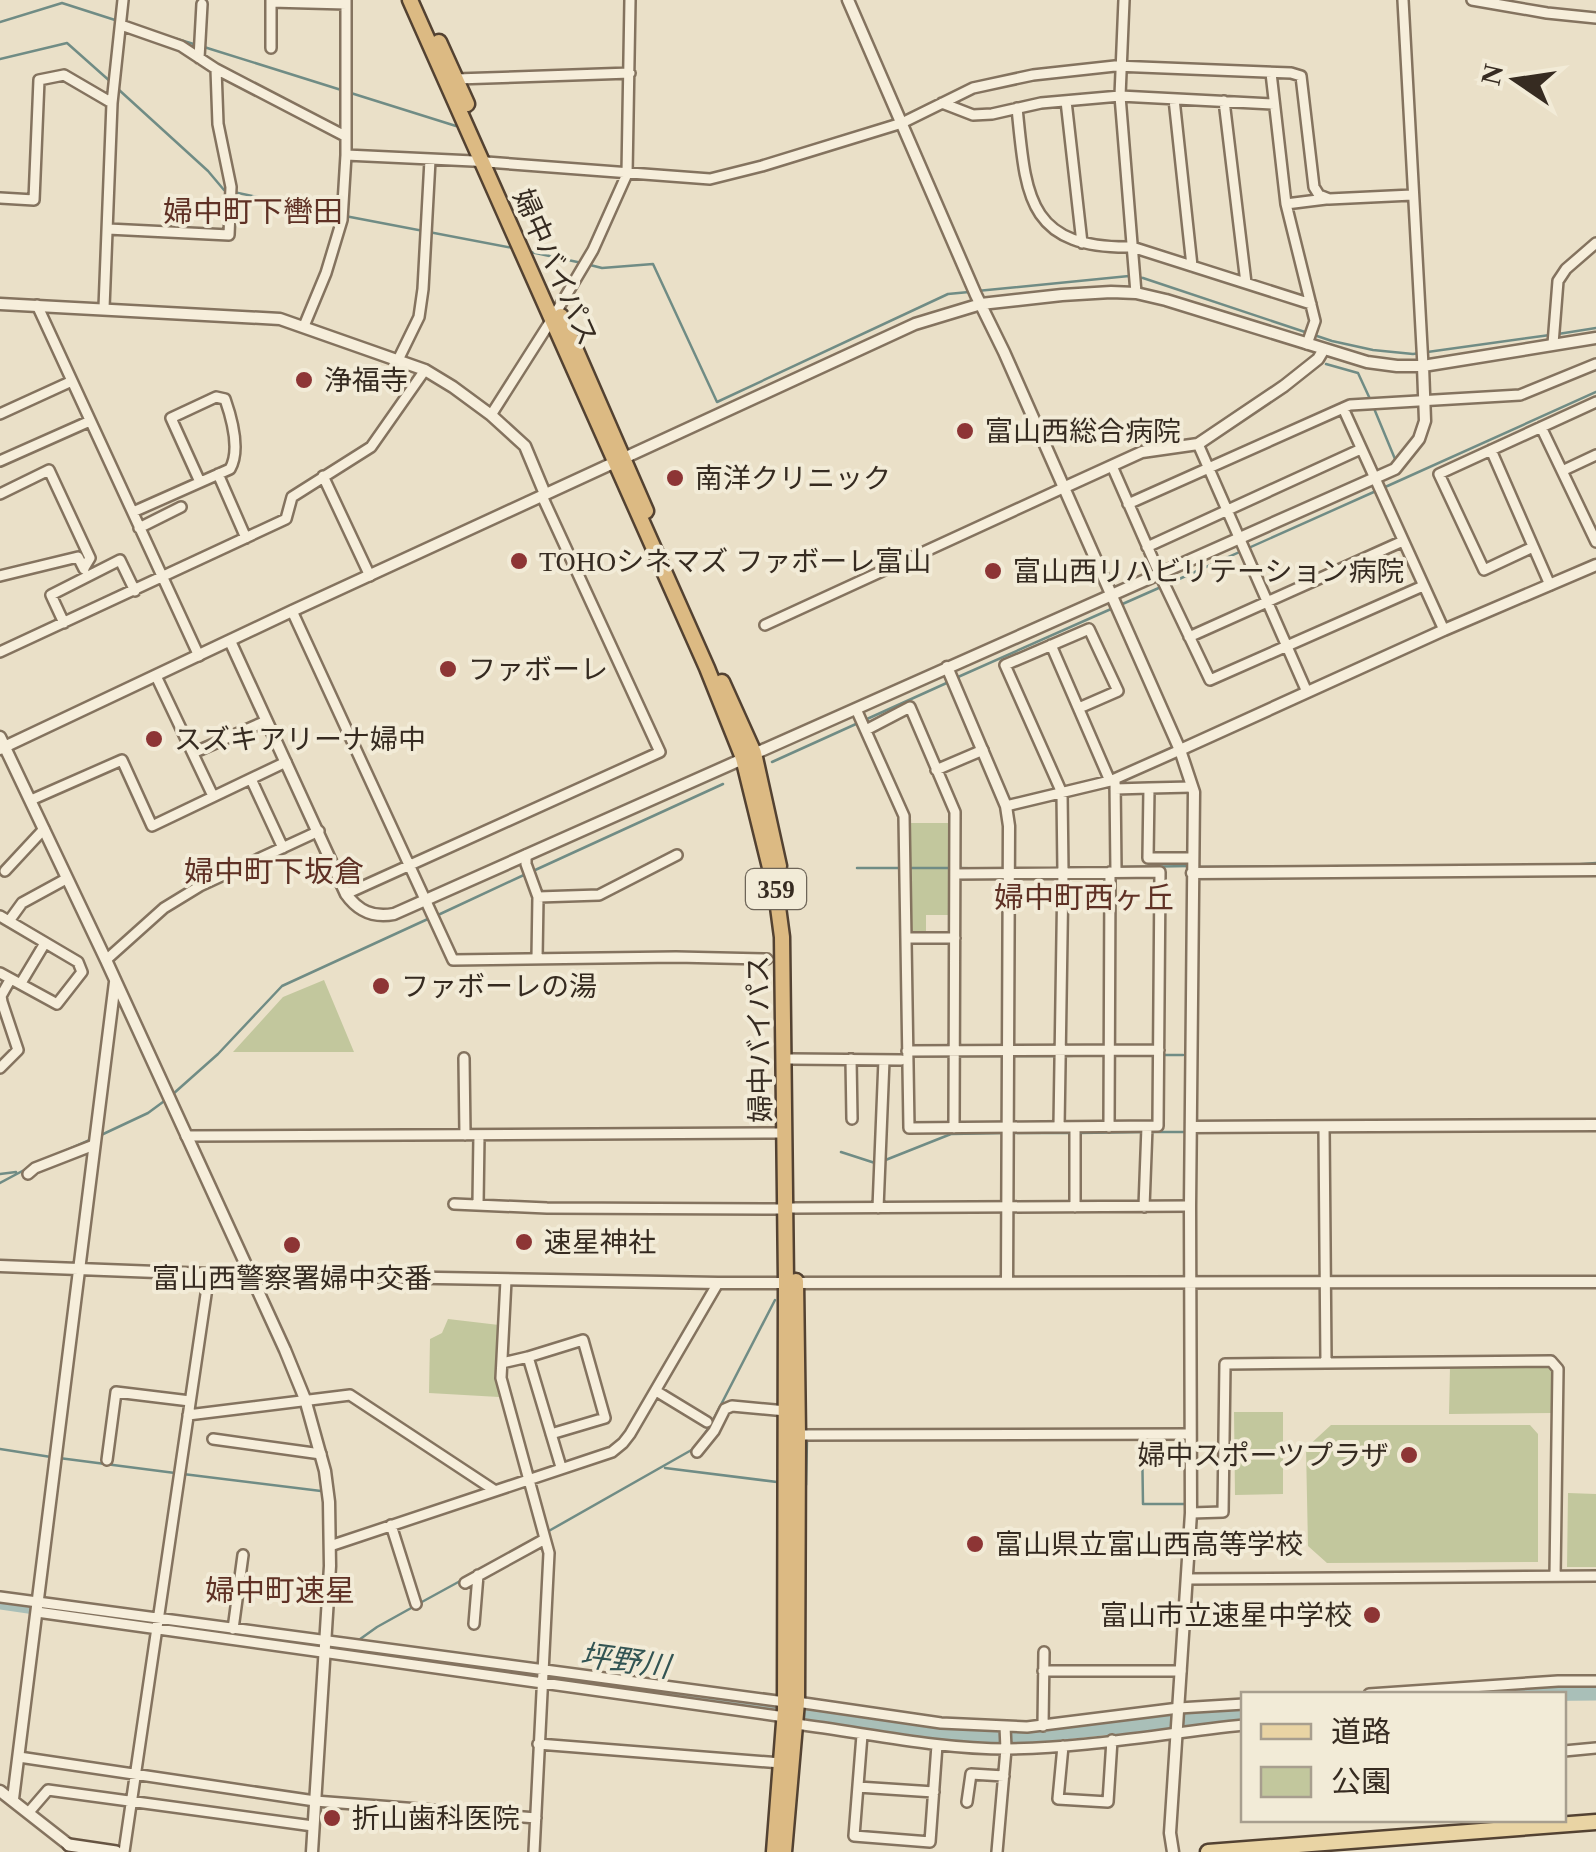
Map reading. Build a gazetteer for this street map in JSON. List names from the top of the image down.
{
  "streets": {
    "highway": ["婦中バイパス", "359"]
  },
  "districts": [
    "婦中町下轡田",
    "婦中町下坂倉",
    "婦中町西ヶ丘",
    "婦中町速星"
  ],
  "water": ["坪野川"],
  "places": [
    "浄福寺",
    "富山西総合病院",
    "南洋クリニック",
    "TOHOシネマズ ファボーレ富山",
    "富山西リハビリテーション病院",
    "ファボーレ",
    "スズキアリーナ婦中",
    "ファボーレの湯",
    "速星神社",
    "富山西警察署婦中交番",
    "婦中スポーツプラザ",
    "富山県立富山西高等学校",
    "富山市立速星中学校",
    "折山歯科医院"
  ],
  "legend": ["道路", "公園"],
  "north": "left"
}
